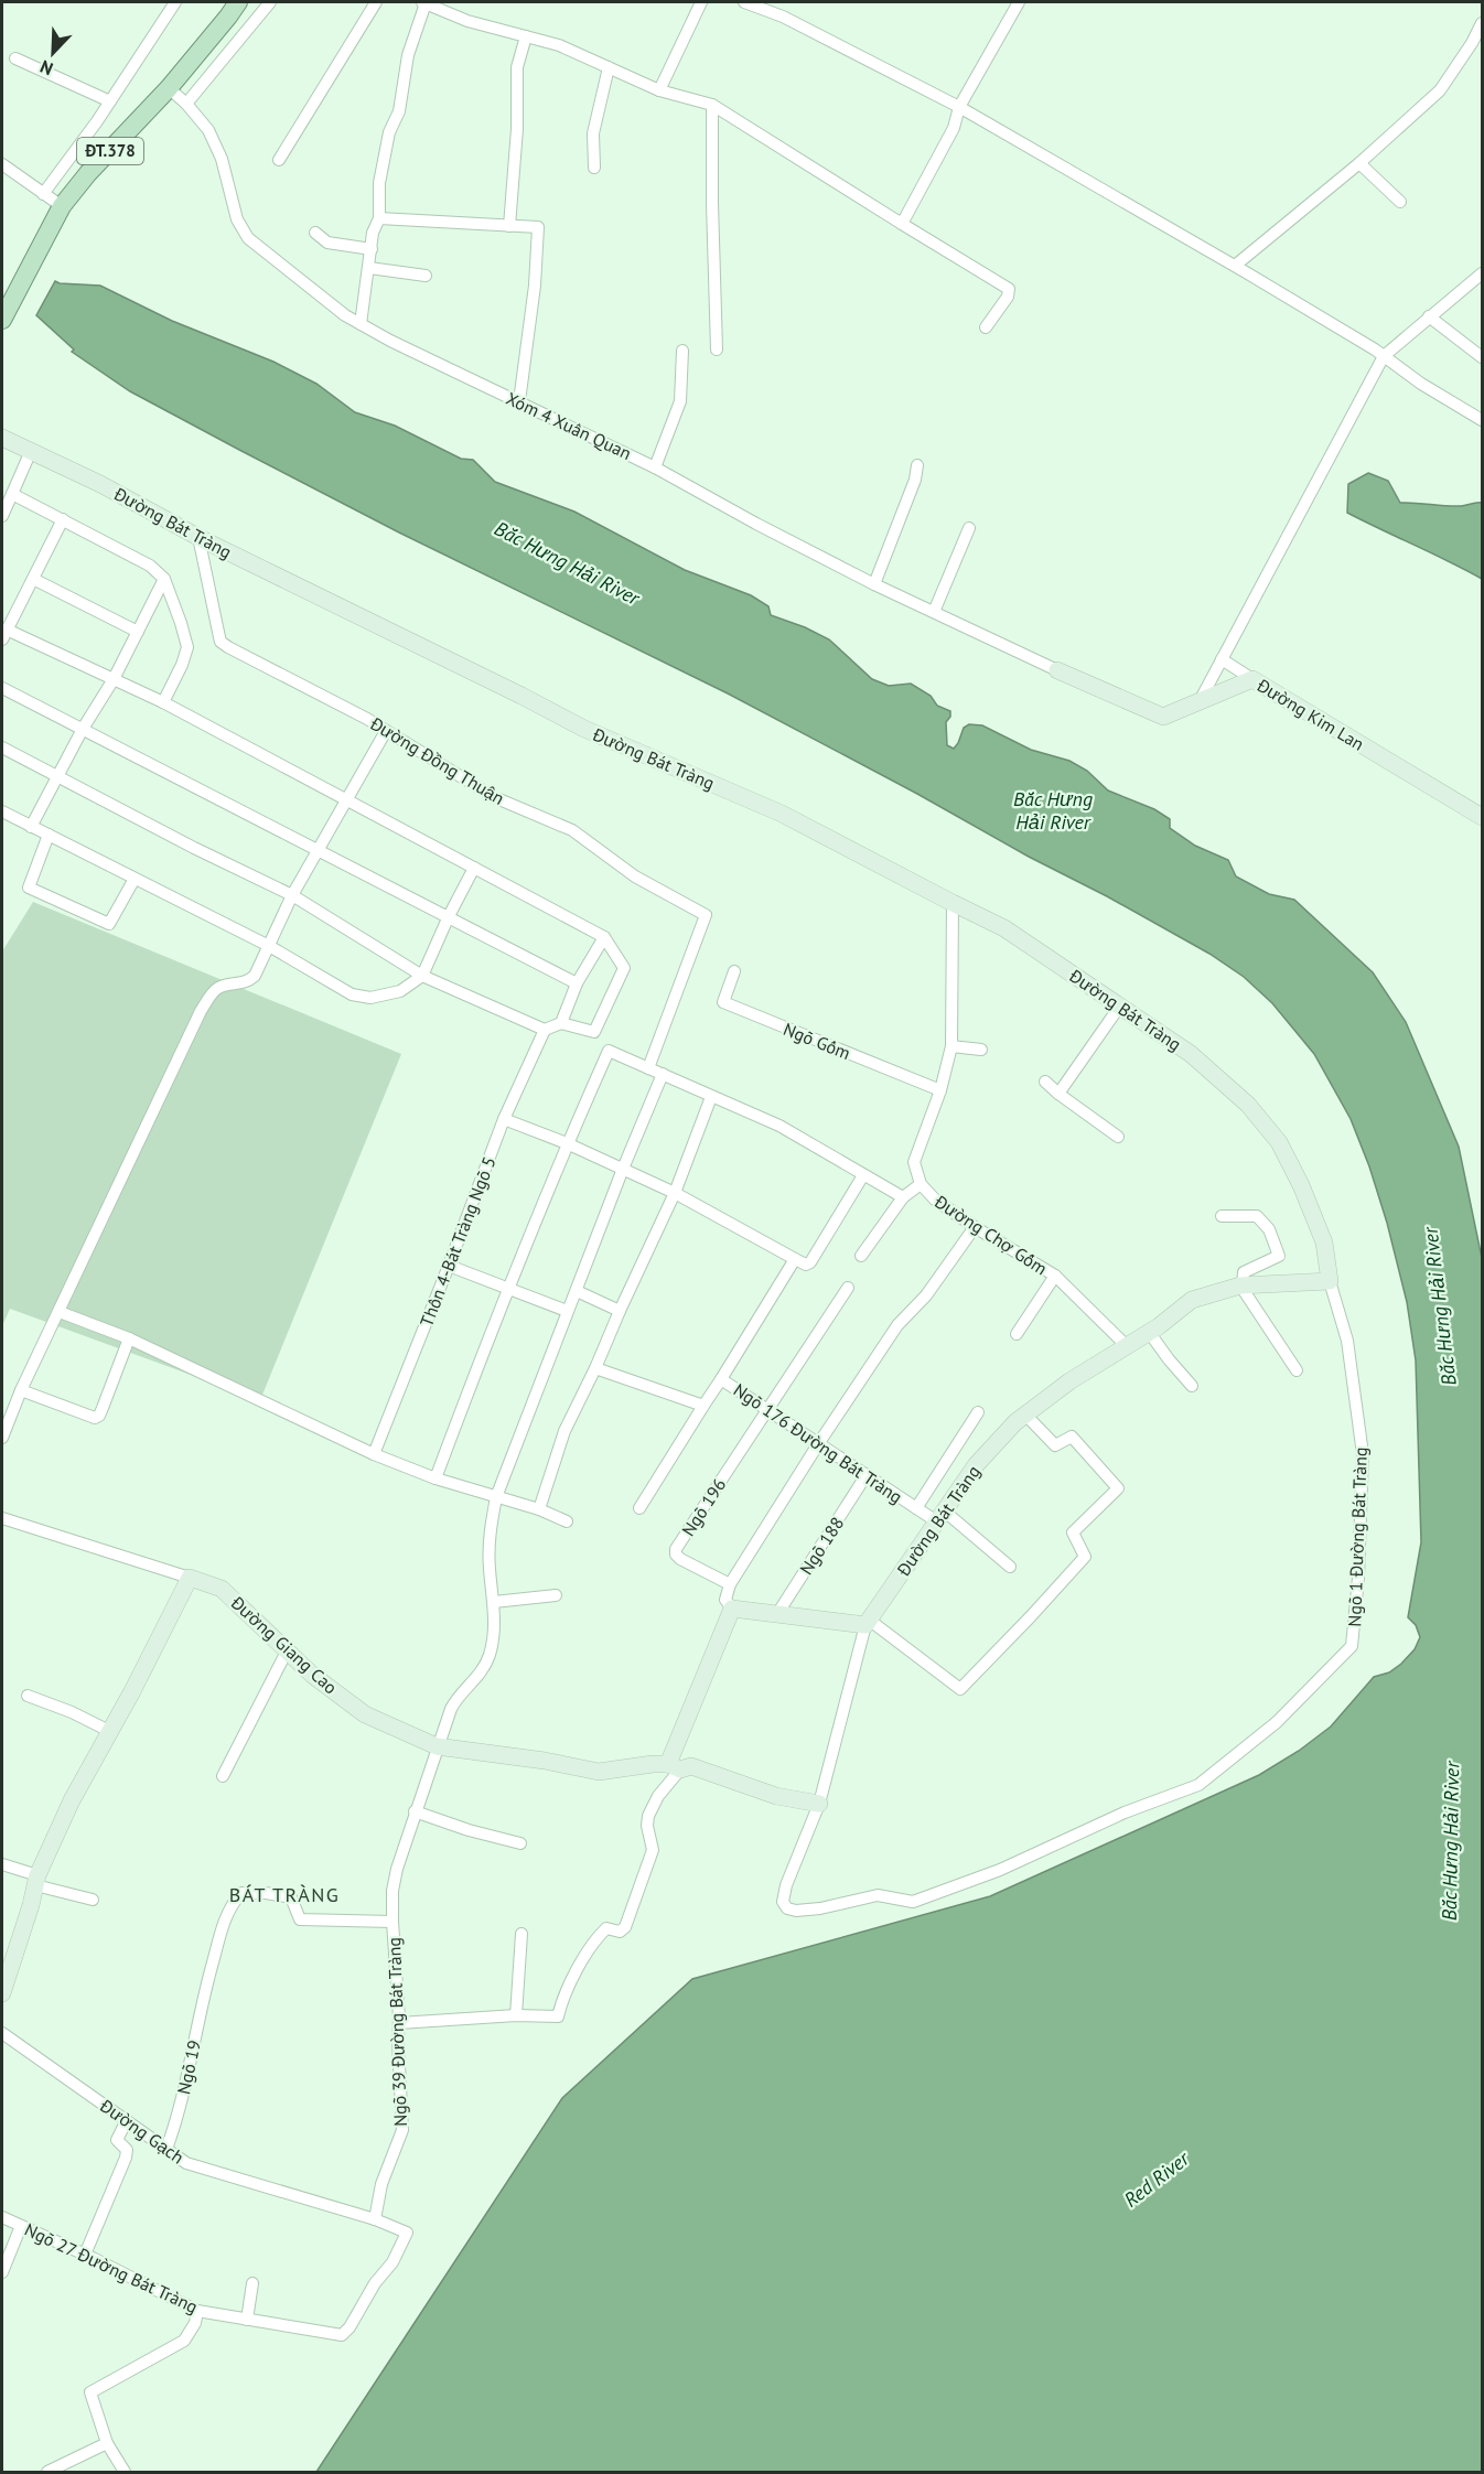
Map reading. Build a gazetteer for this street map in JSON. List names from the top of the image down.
{
  "streets": {
    "main road": ["ĐT.378"],
    "street": [
      "Xóm 4 Xuân Quan",
      "Đường Bát Tràng",
      "Đường Kim Lan",
      "Đường Đồng Thuận",
      "Ngõ Gốm",
      "Đường Chợ Gốm",
      "Thôn 4-Bát Tràng Ngõ 5",
      "Ngõ 176 Đường Bát Tràng",
      "Ngõ 196",
      "Ngõ 1 Đường Bát Tràng",
      "Ngõ 188",
      "Đường Giang Cao",
      "Ngõ 39 Đường Bát Tràng",
      "Ngõ 19",
      "Đường Gạch",
      "Ngõ 27 Đường Bát Tràng"
    ]
  },
  "crossings": [
    ["ĐT.378", "Xóm 4 Xuân Quan"],
    ["Xóm 4 Xuân Quan", "Đường Kim Lan"],
    ["Đường Bát Tràng", "Đường Đồng Thuận"],
    ["Đường Bát Tràng", "Đường Chợ Gốm"],
    ["Đường Bát Tràng", "Ngõ 176 Đường Bát Tràng"],
    ["Đường Bát Tràng", "Ngõ 1 Đường Bát Tràng"],
    ["Ngõ Gốm", "Đường Chợ Gốm"],
    ["Ngõ 176 Đường Bát Tràng", "Ngõ 196"],
    ["Ngõ 176 Đường Bát Tràng", "Ngõ 188"],
    ["Ngõ 1 Đường Bát Tràng", "Đường Giang Cao"],
    ["Đường Giang Cao", "Ngõ 39 Đường Bát Tràng"],
    ["Ngõ 39 Đường Bát Tràng", "Ngõ 19"],
    ["Ngõ 39 Đường Bát Tràng", "Đường Gạch"],
    ["Ngõ 39 Đường Bát Tràng", "Ngõ 27 Đường Bát Tràng"],
    ["Ngõ 19", "Đường Gạch"],
    ["Đường Gạch", "Ngõ 27 Đường Bát Tràng"]
  ],
  "districts": ["BÁT TRÀNG"],
  "water": ["Bắc Hưng Hải River", "Red River"],
  "north": "bottom left"
}
